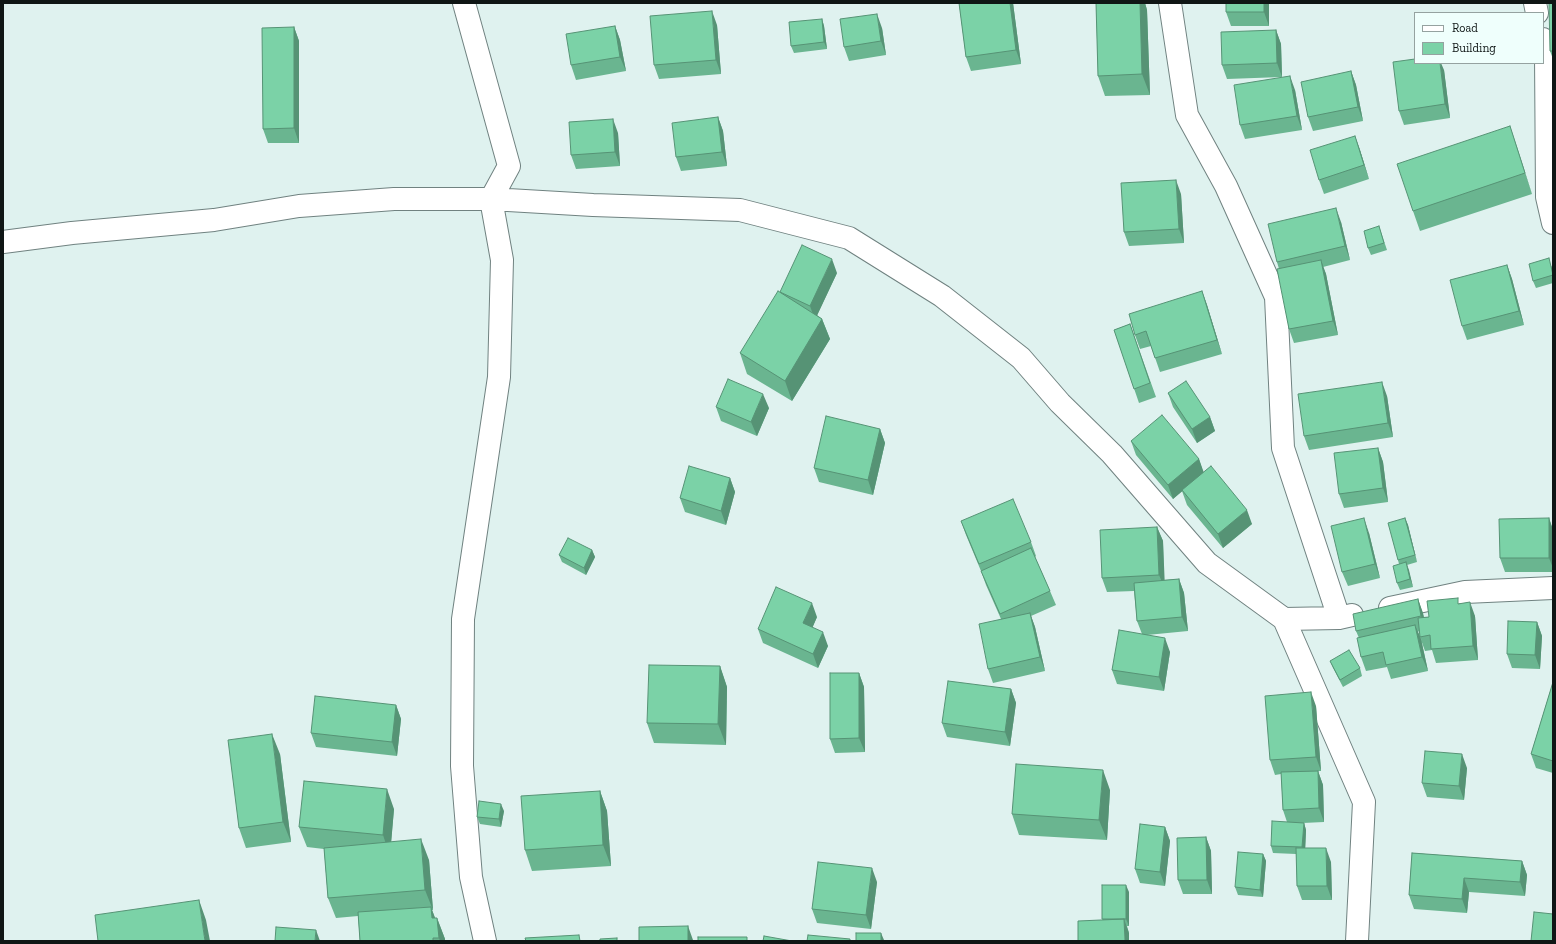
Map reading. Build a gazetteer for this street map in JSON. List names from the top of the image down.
{
  "legend": ["Road", "Building"]
}
